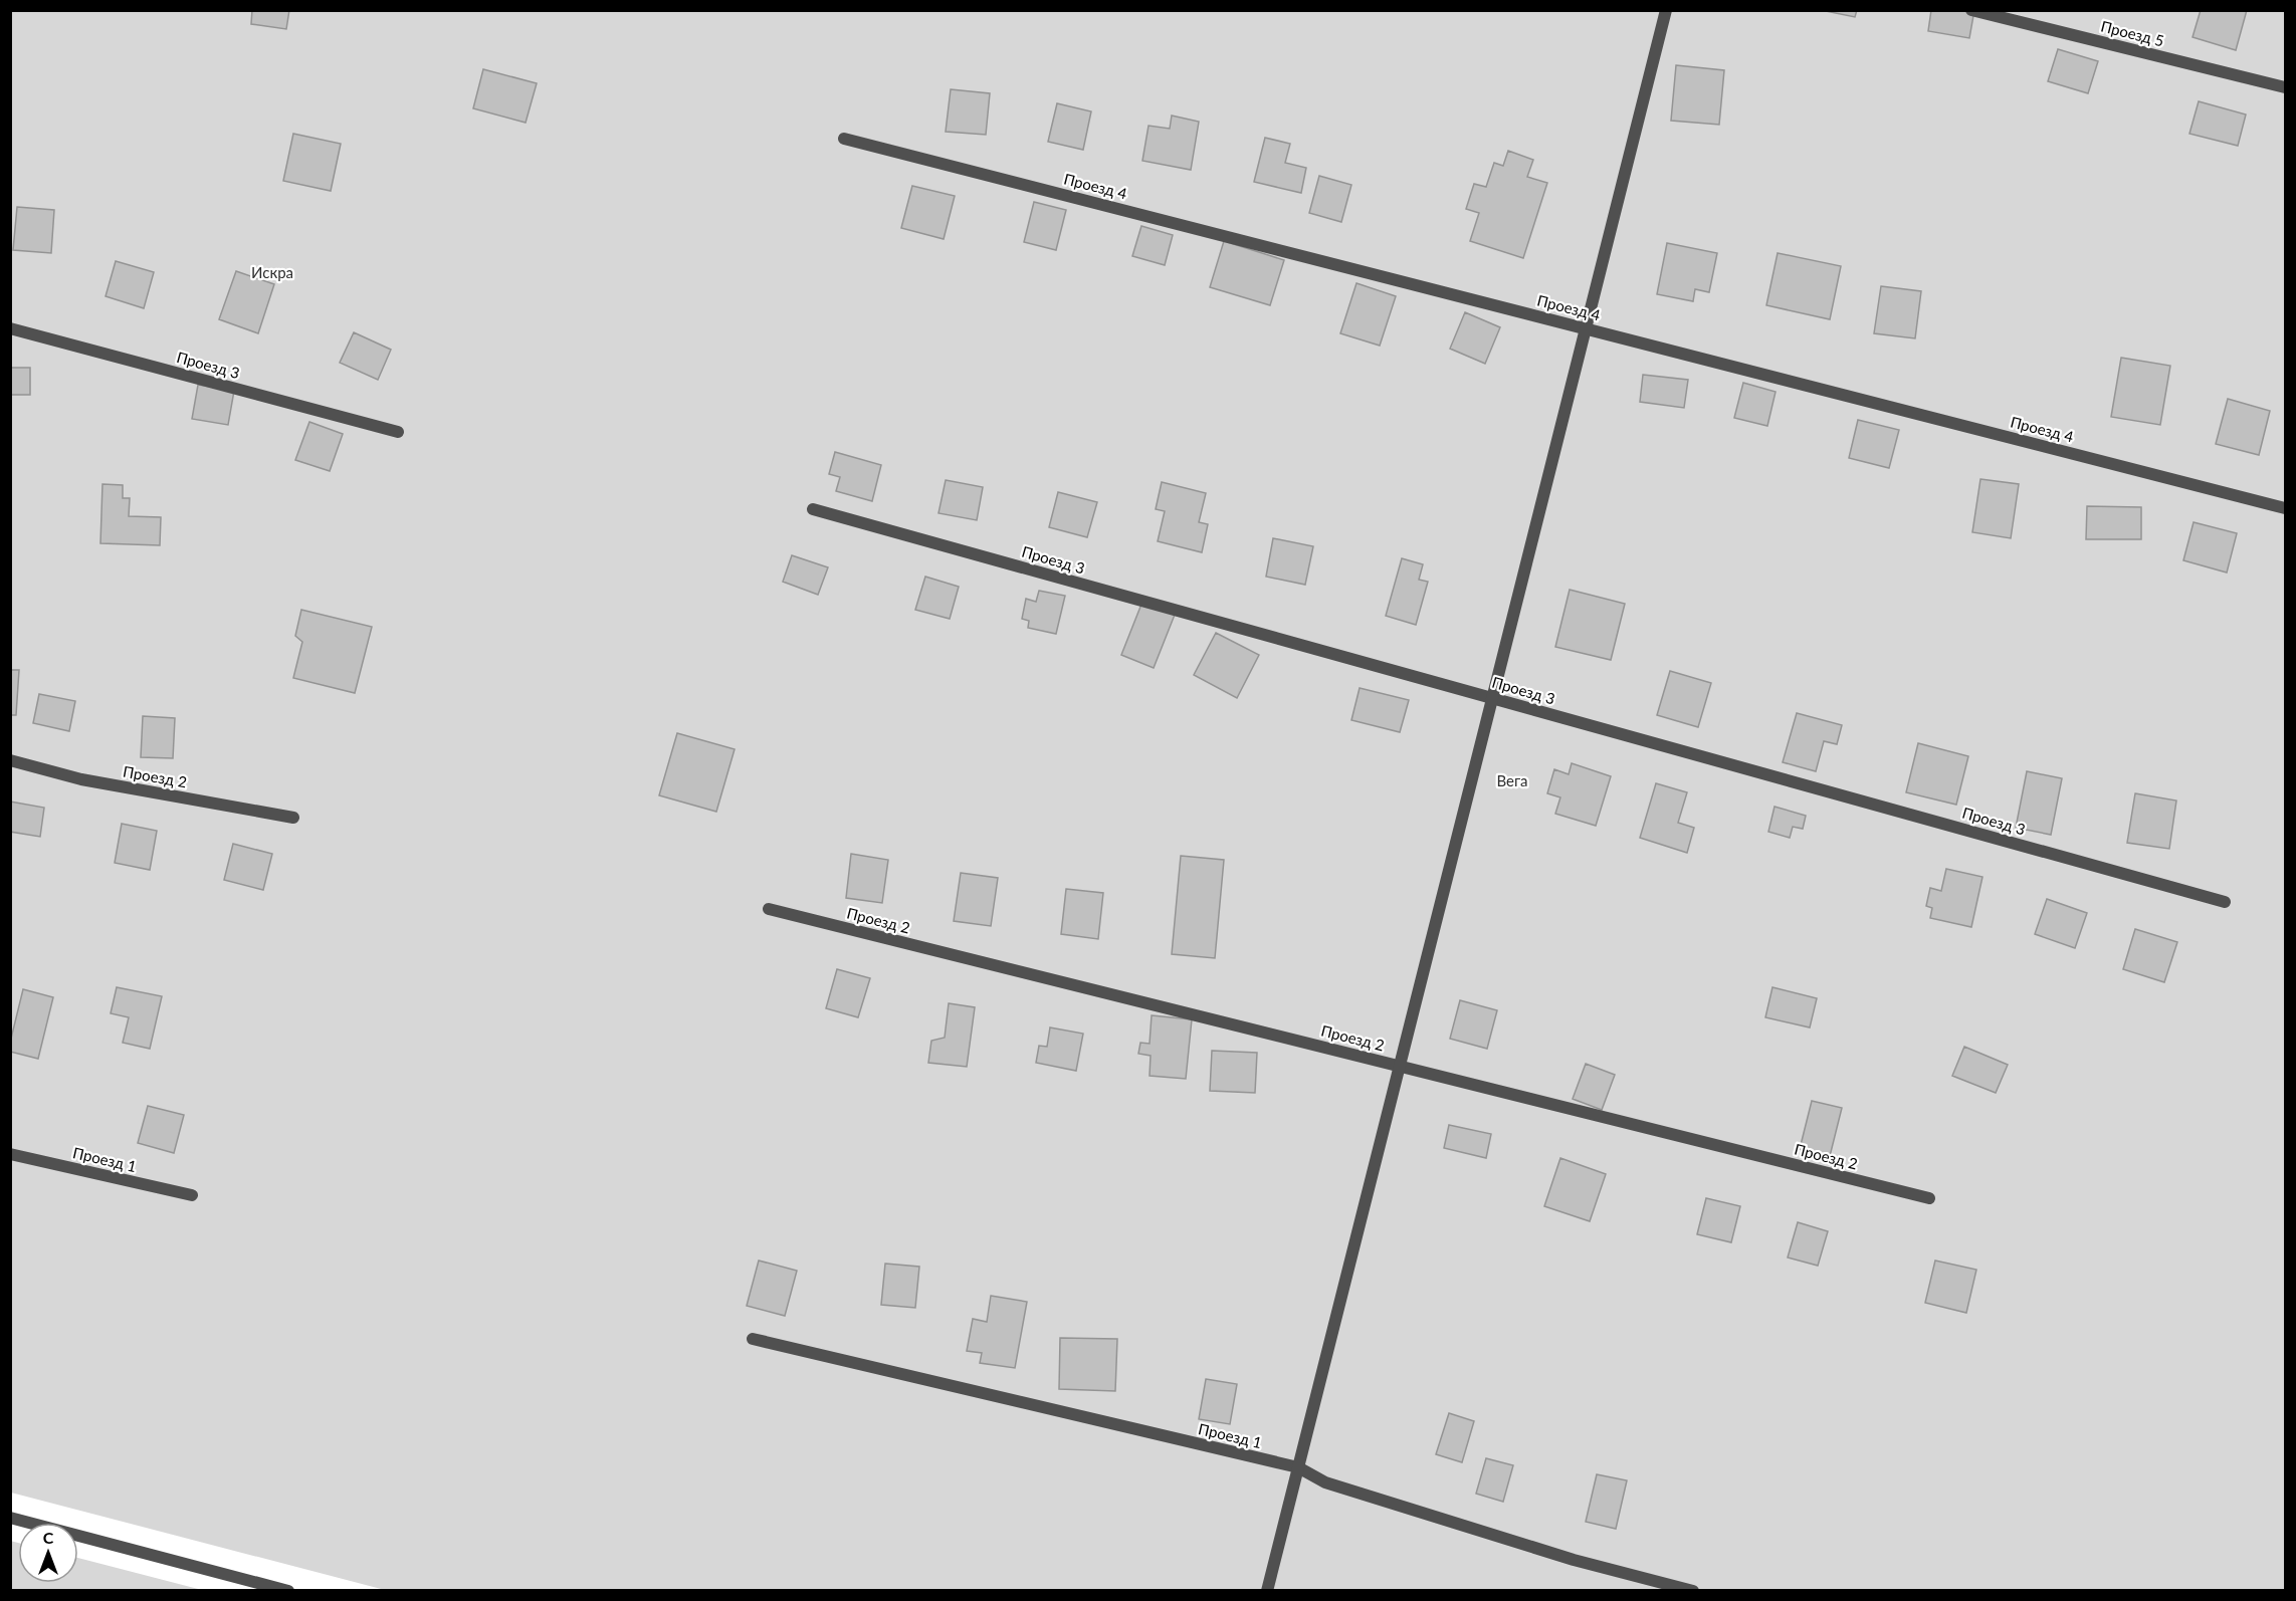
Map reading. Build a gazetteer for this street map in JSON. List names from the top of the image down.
{
  "streets": {
    "street": [
      "Проезд 5",
      "Проезд 4",
      "Проезд 3",
      "Проезд 2",
      "Проезд 1"
    ]
  },
  "parks": ["Искра", "Вега"],
  "north": "top"
}
